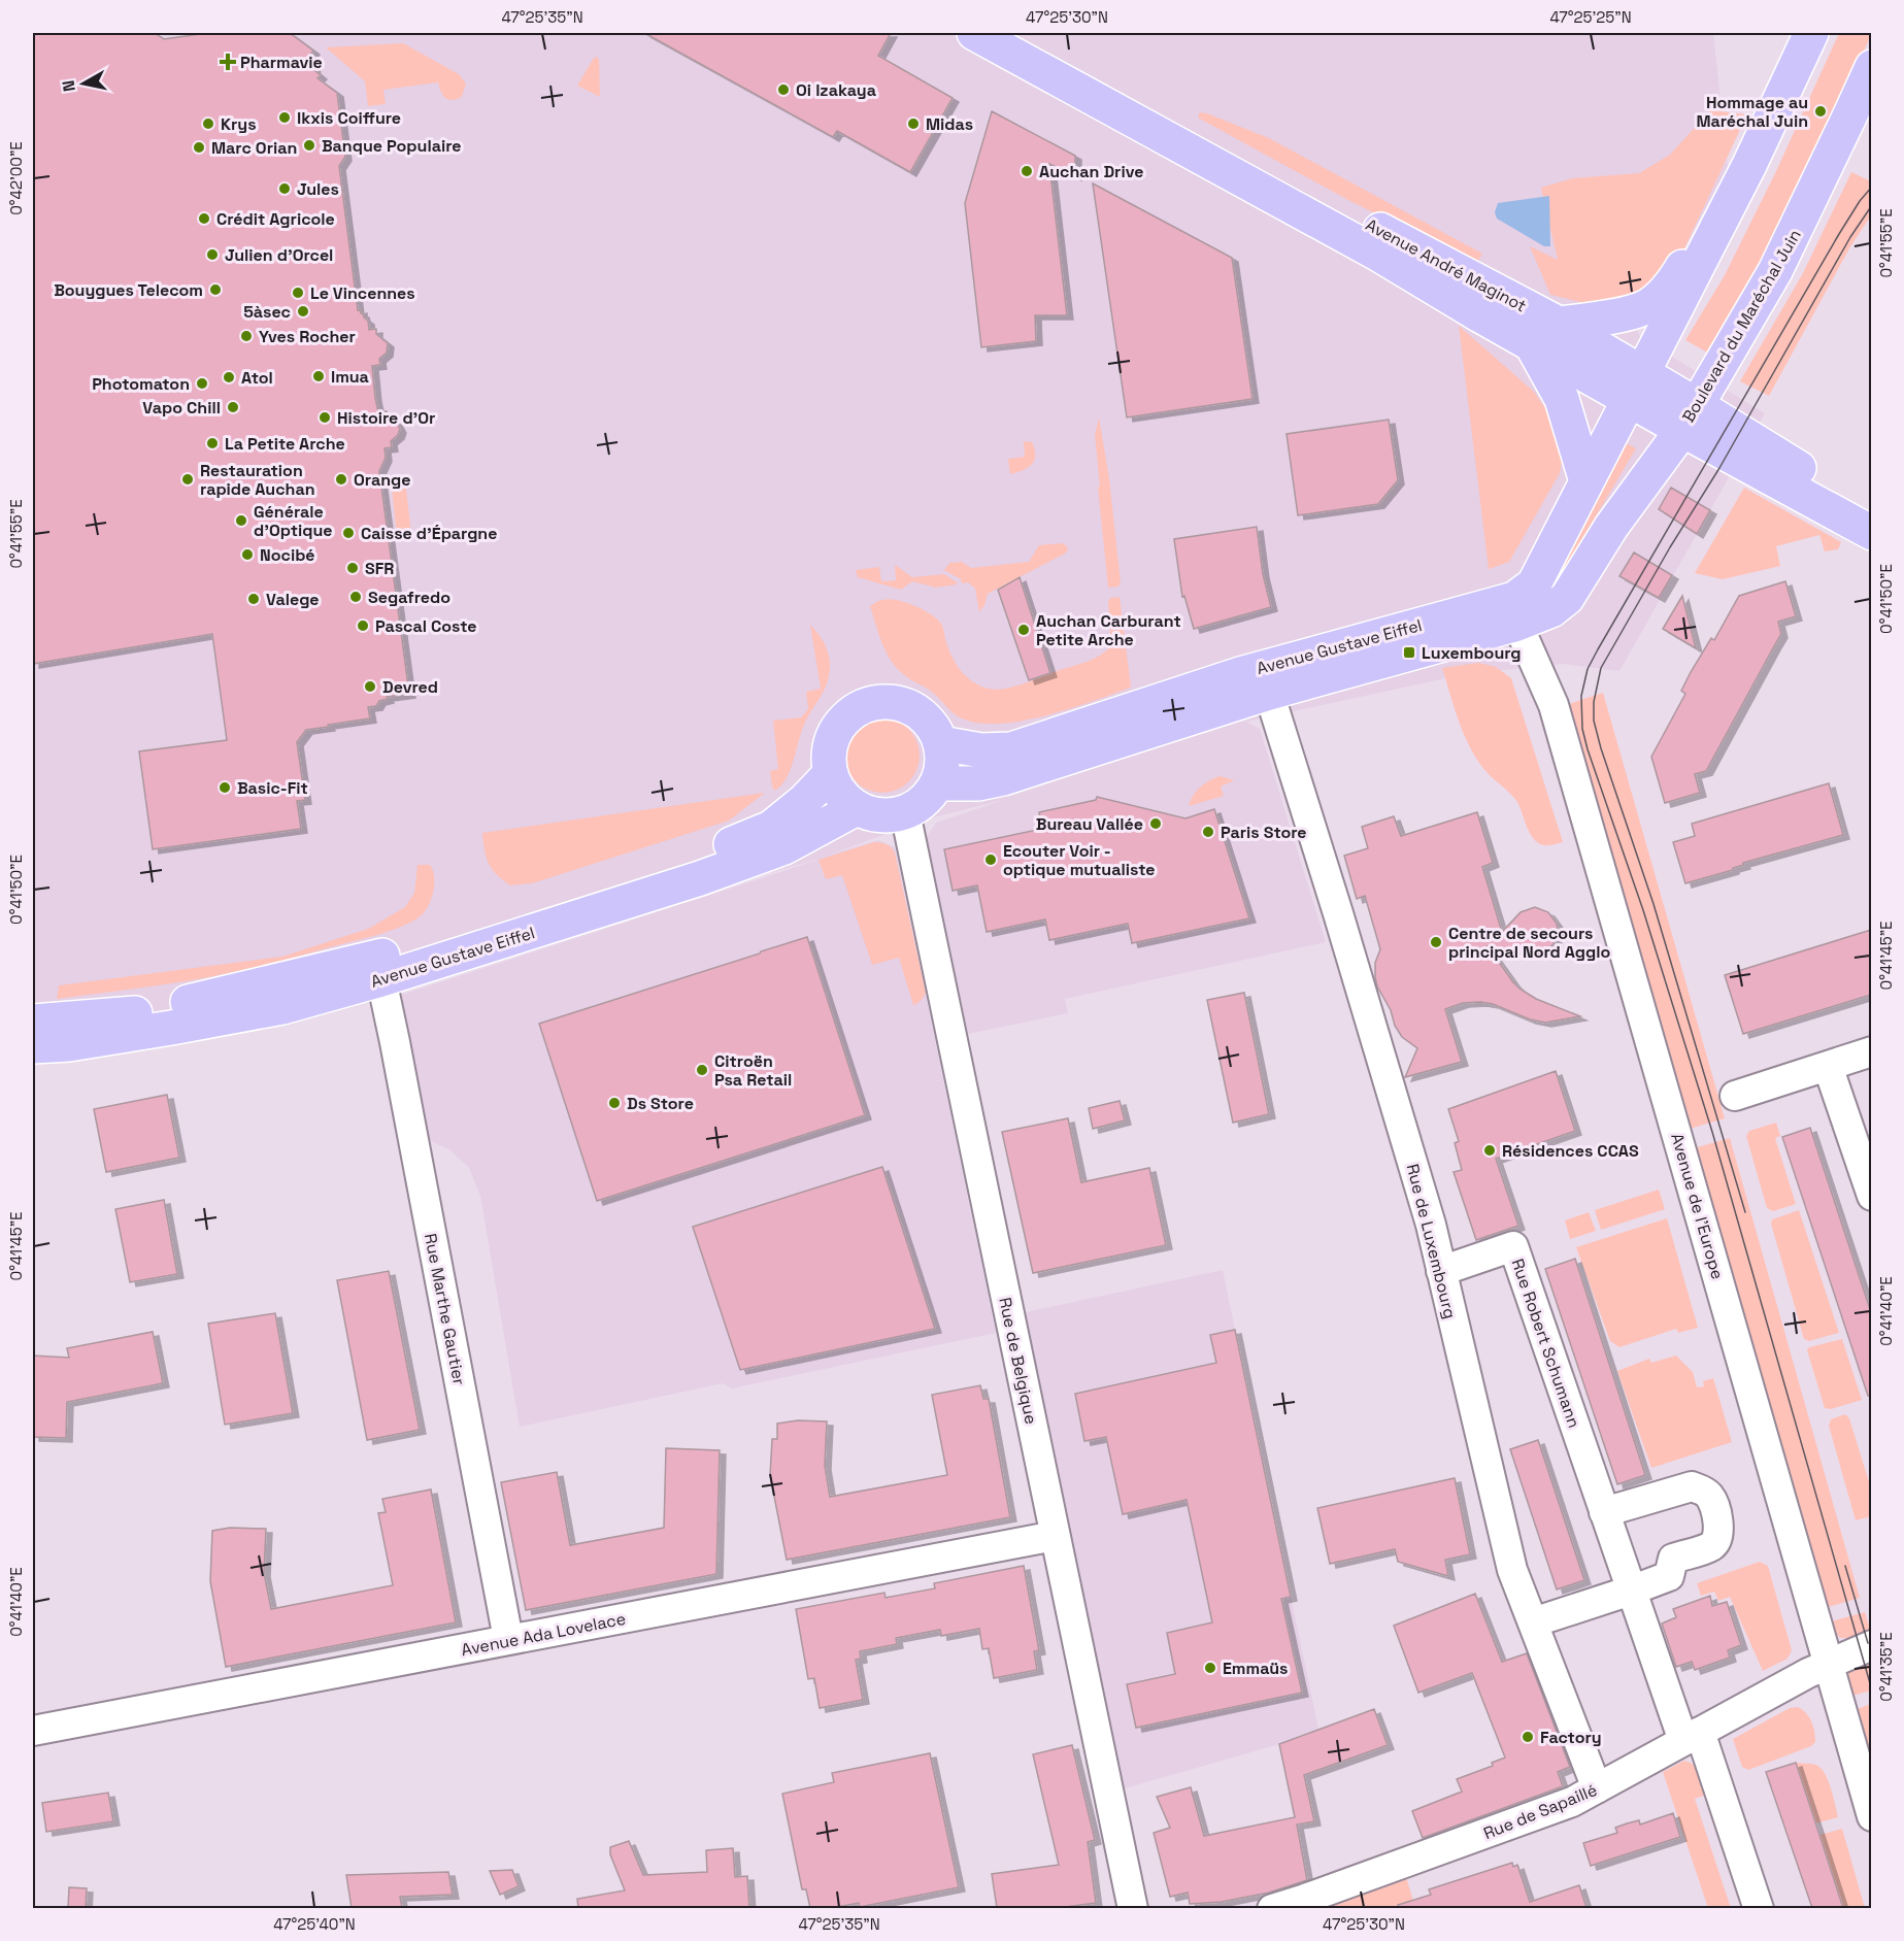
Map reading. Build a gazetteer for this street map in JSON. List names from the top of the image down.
{
  "streets": {
    "main road": ["Avenue André Maginot", "Boulevard du Maréchal Juin", "Avenue Gustave Eiffel"],
    "street": [
      "Avenue de l'Europe",
      "Rue de Luxembourg",
      "Rue Marthe Gautier",
      "Rue Robert Schumann",
      "Rue de Belgique",
      "Avenue Ada Lovelace",
      "Rue de Sapaillé"
    ]
  },
  "crossings": [
    ["Avenue André Maginot", "Boulevard du Maréchal Juin"],
    ["Avenue André Maginot", "Avenue Gustave Eiffel"],
    ["Boulevard du Maréchal Juin", "Avenue Gustave Eiffel"],
    ["Avenue Gustave Eiffel", "Avenue de l'Europe"],
    ["Avenue Gustave Eiffel", "Rue de Luxembourg"],
    ["Avenue Gustave Eiffel", "Rue Marthe Gautier"],
    ["Avenue Gustave Eiffel", "Rue de Belgique"],
    ["Avenue de l'Europe", "Rue de Sapaillé"],
    ["Rue de Luxembourg", "Rue Robert Schumann"],
    ["Rue de Luxembourg", "Rue de Sapaillé"],
    ["Rue Marthe Gautier", "Avenue Ada Lovelace"],
    ["Rue Robert Schumann", "Rue de Sapaillé"],
    ["Rue de Belgique", "Avenue Ada Lovelace"]
  ],
  "places": {
    "health": ["Pharmavie"],
    "other": [
      "Oi Izakaya",
      "Hommage au Maréchal Juin",
      "Ikxis Coiffure",
      "Krys",
      "Midas",
      "Banque Populaire",
      "Marc Orian",
      "Auchan Drive",
      "Jules",
      "Crédit Agricole",
      "Julien d'Orcel",
      "Bouygues Telecom",
      "Le Vincennes",
      "5àsec",
      "Yves Rocher",
      "Imua",
      "Atol",
      "Photomaton",
      "Vapo Chill",
      "Histoire d'Or",
      "La Petite Arche",
      "Restauration rapide Auchan",
      "Orange",
      "Générale d'Optique",
      "Caisse d'Épargne",
      "Nocibé",
      "SFR",
      "Segafredo",
      "Valege",
      "Pascal Coste",
      "Auchan Carburant Petite Arche",
      "Devred",
      "Basic-Fit",
      "Bureau Vallée",
      "Paris Store",
      "Ecouter Voir - optique mutualiste",
      "Centre de secours principal Nord Agglo",
      "Citroën Psa Retail",
      "Ds Store",
      "Résidences CCAS",
      "Emmaüs",
      "Factory"
    ],
    "transit": ["Luxembourg"]
  },
  "north": "left",
  "coordinates": [
    "47°25'35\"N",
    "47°25'30\"N",
    "47°25'25\"N",
    "0°42'00\"E",
    "0°41'55\"E",
    "0°41'50\"E",
    "0°41'45\"E",
    "0°41'40\"E",
    "0°41'35\"E",
    "47°25'40\"N"
  ]
}
